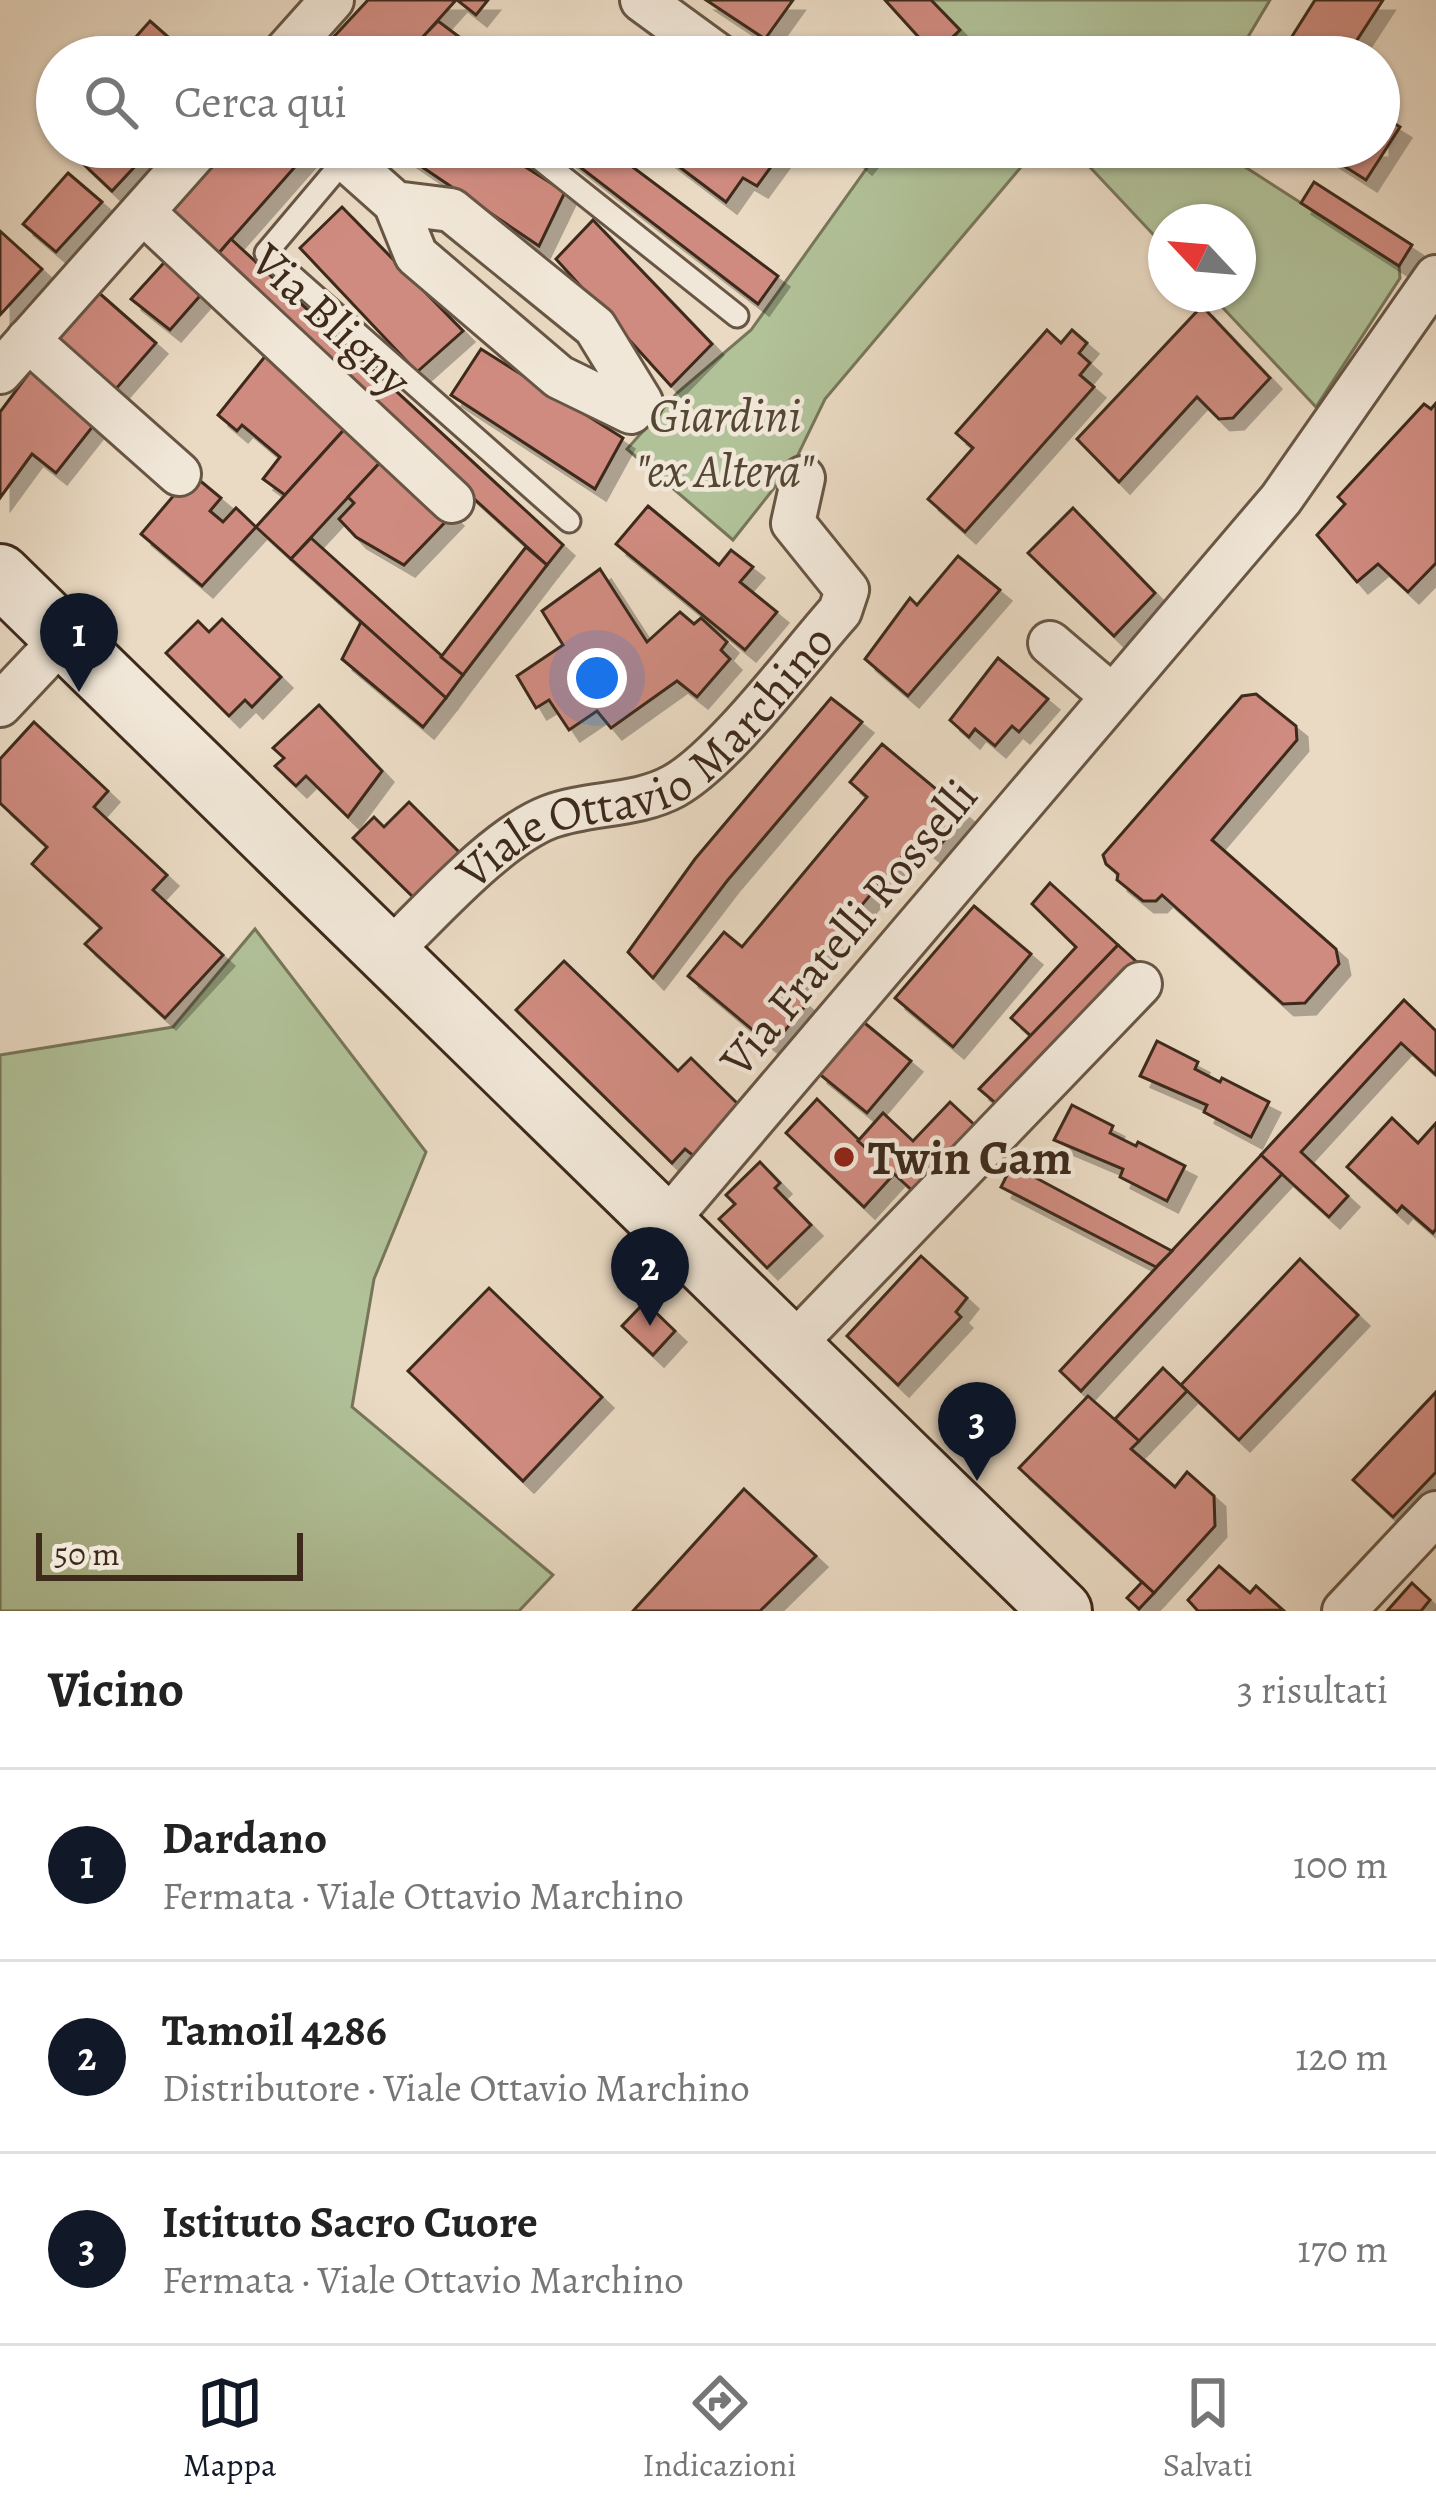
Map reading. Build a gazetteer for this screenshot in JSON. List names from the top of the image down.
{
  "streets": {
    "street": ["Via Bligny", "Viale Ottavio Marchino", "Via Fratelli Rosselli"]
  },
  "parks": ["Giardini \"ex Altera\""],
  "places": ["Twin Cam"],
  "scale_bar": "50 m",
  "north": "top left",
  "page": {
    "search": "Cerca qui",
    "pins": ["1", "2", "3"],
    "scale": "50 m",
    "heading": ["Vicino", "3 risultati"],
    "list": [
      {
        "mark": "1",
        "name": "Dardano",
        "note": "Fermata · Viale Ottavio Marchino",
        "value": "100 m"
      },
      {
        "mark": "2",
        "name": "Tamoil 4286",
        "note": "Distributore · Viale Ottavio Marchino",
        "value": "120 m"
      },
      {
        "mark": "3",
        "name": "Istituto Sacro Cuore",
        "note": "Fermata · Viale Ottavio Marchino",
        "value": "170 m"
      }
    ],
    "nav": ["Mappa", "Indicazioni", "Salvati"]
  }
}
